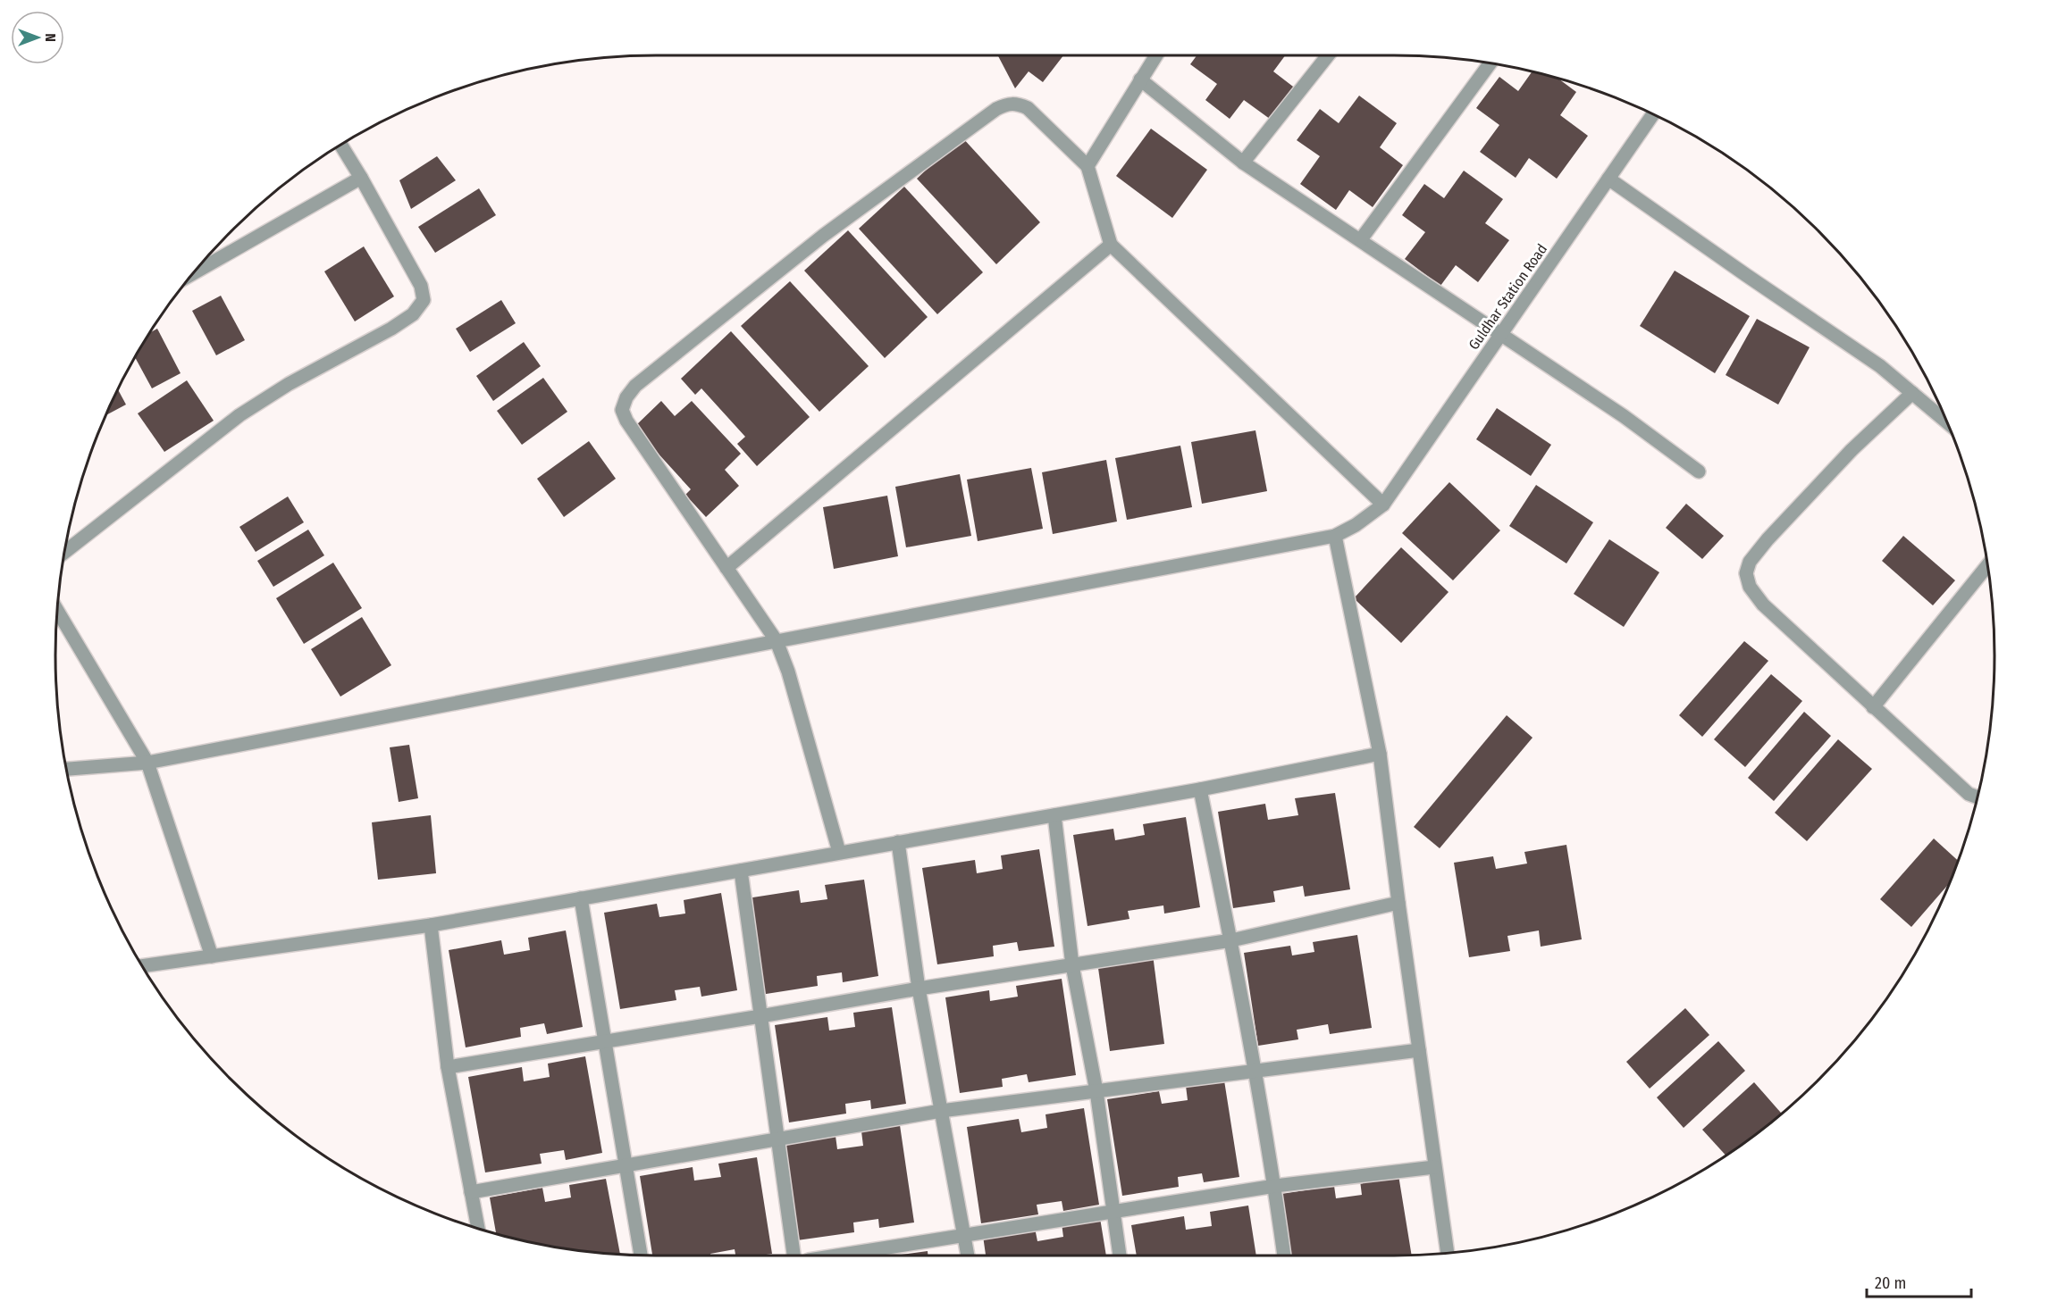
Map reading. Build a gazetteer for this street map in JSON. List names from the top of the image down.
{
  "streets": {
    "street": ["Guldhar Station Road"]
  },
  "scale_bar": "20 m",
  "north": "right"
}
